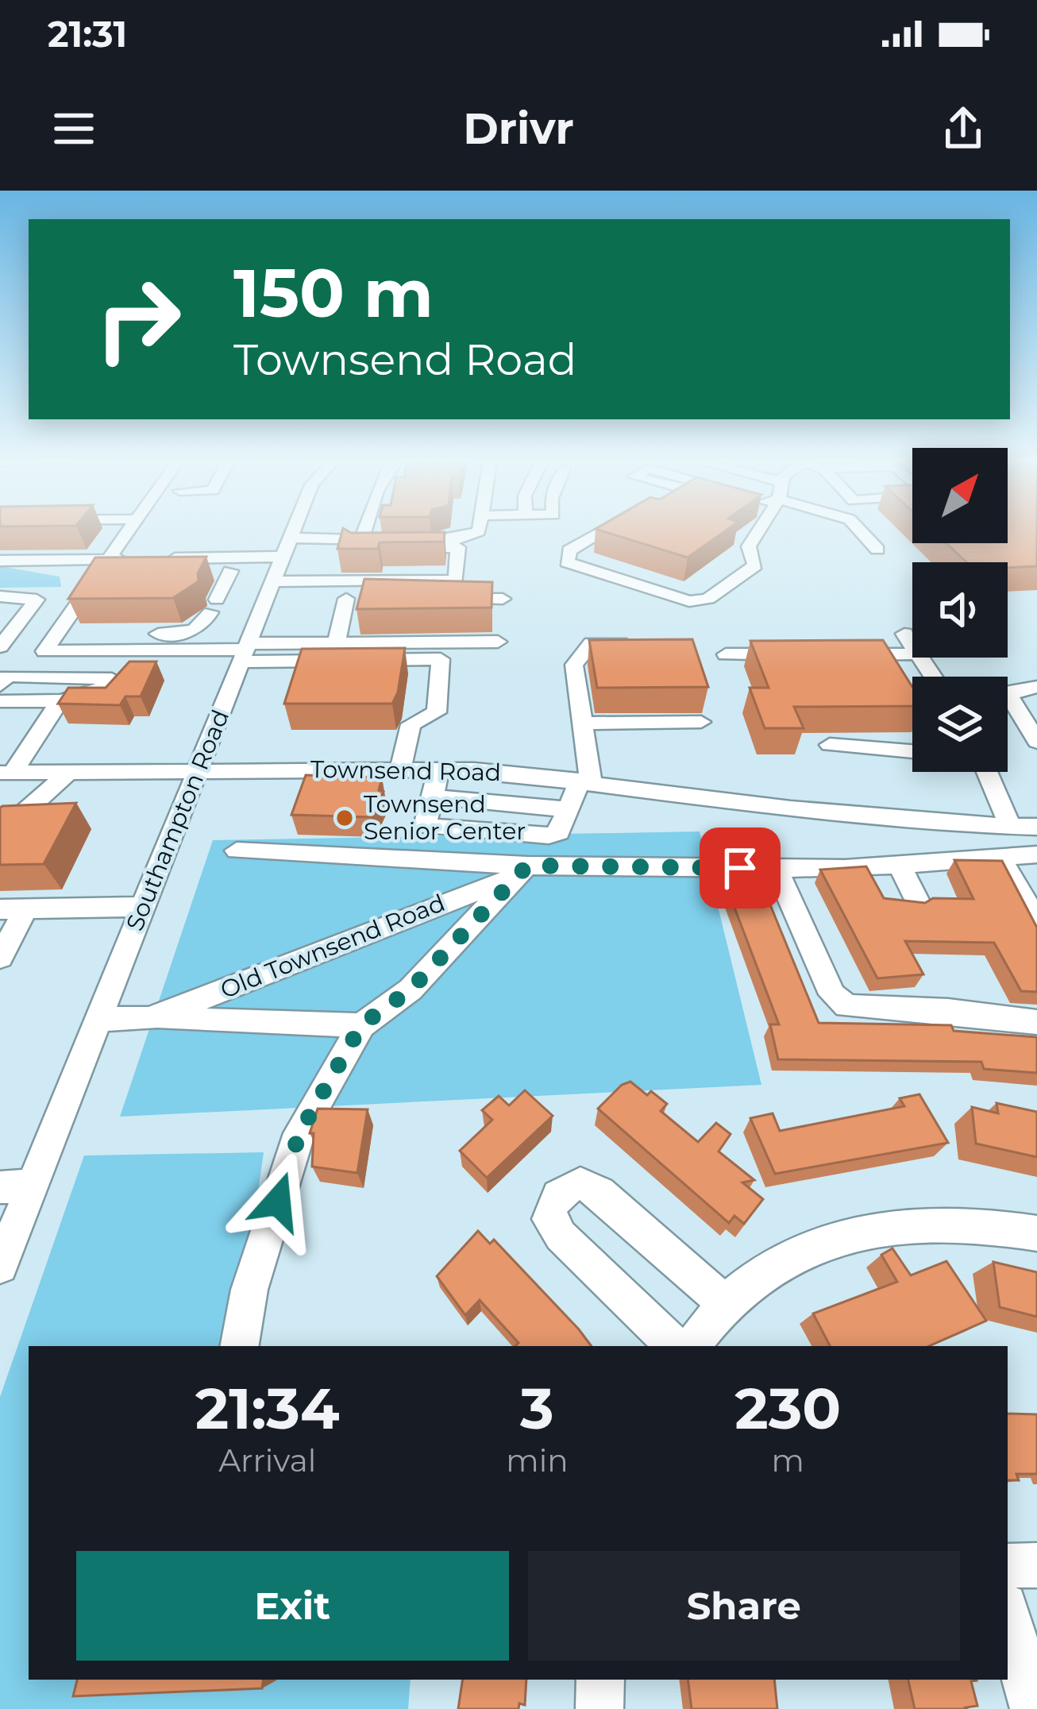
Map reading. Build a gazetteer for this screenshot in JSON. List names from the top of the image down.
{
  "streets": {
    "street": ["Townsend Road", "Southampton Road", "Old Townsend Road"]
  },
  "crossings": [
    ["Townsend Road", "Southampton Road"],
    ["Southampton Road", "Old Townsend Road"]
  ],
  "places": ["Townsend Senior Center"],
  "north": "top right",
  "page": {
    "status": "21:31",
    "header": "Drivr",
    "turn": ["150 m", "Townsend Road"],
    "eta": [
      "21:34",
      "Arrival",
      "3",
      "min",
      "230",
      "m"
    ],
    "buttons": ["Exit", "Share"]
  }
}
